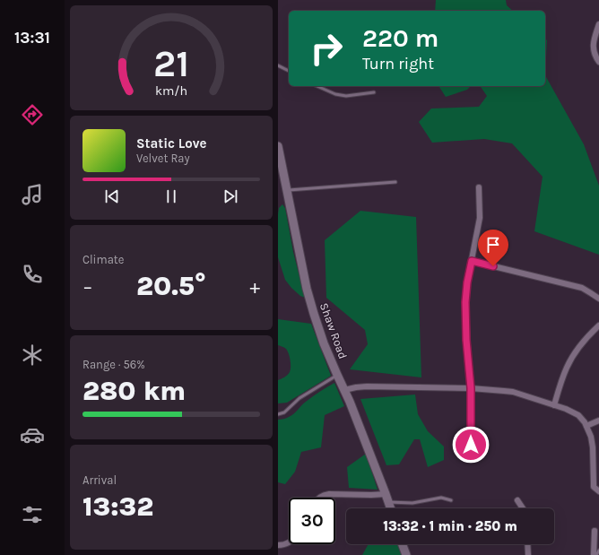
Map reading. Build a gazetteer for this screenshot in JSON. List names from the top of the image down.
{
  "streets": {
    "main road": ["Shaw Road"]
  },
  "page": {
    "tabs": "13:31",
    "turn": ["220 m", "Turn right"],
    "song": ["Static Love", "Velvet Ray"],
    "tile": [
      "Climate",
      ["Range · 56%", "280 km"],
      ["Arrival", "13:32"]
    ],
    "heat": ["−", "20.5°", "+"],
    "limit": "30",
    "trip": "13:32 · 1 min · 250 m",
    "gauge": ["21", "km/h"]
  }
}
